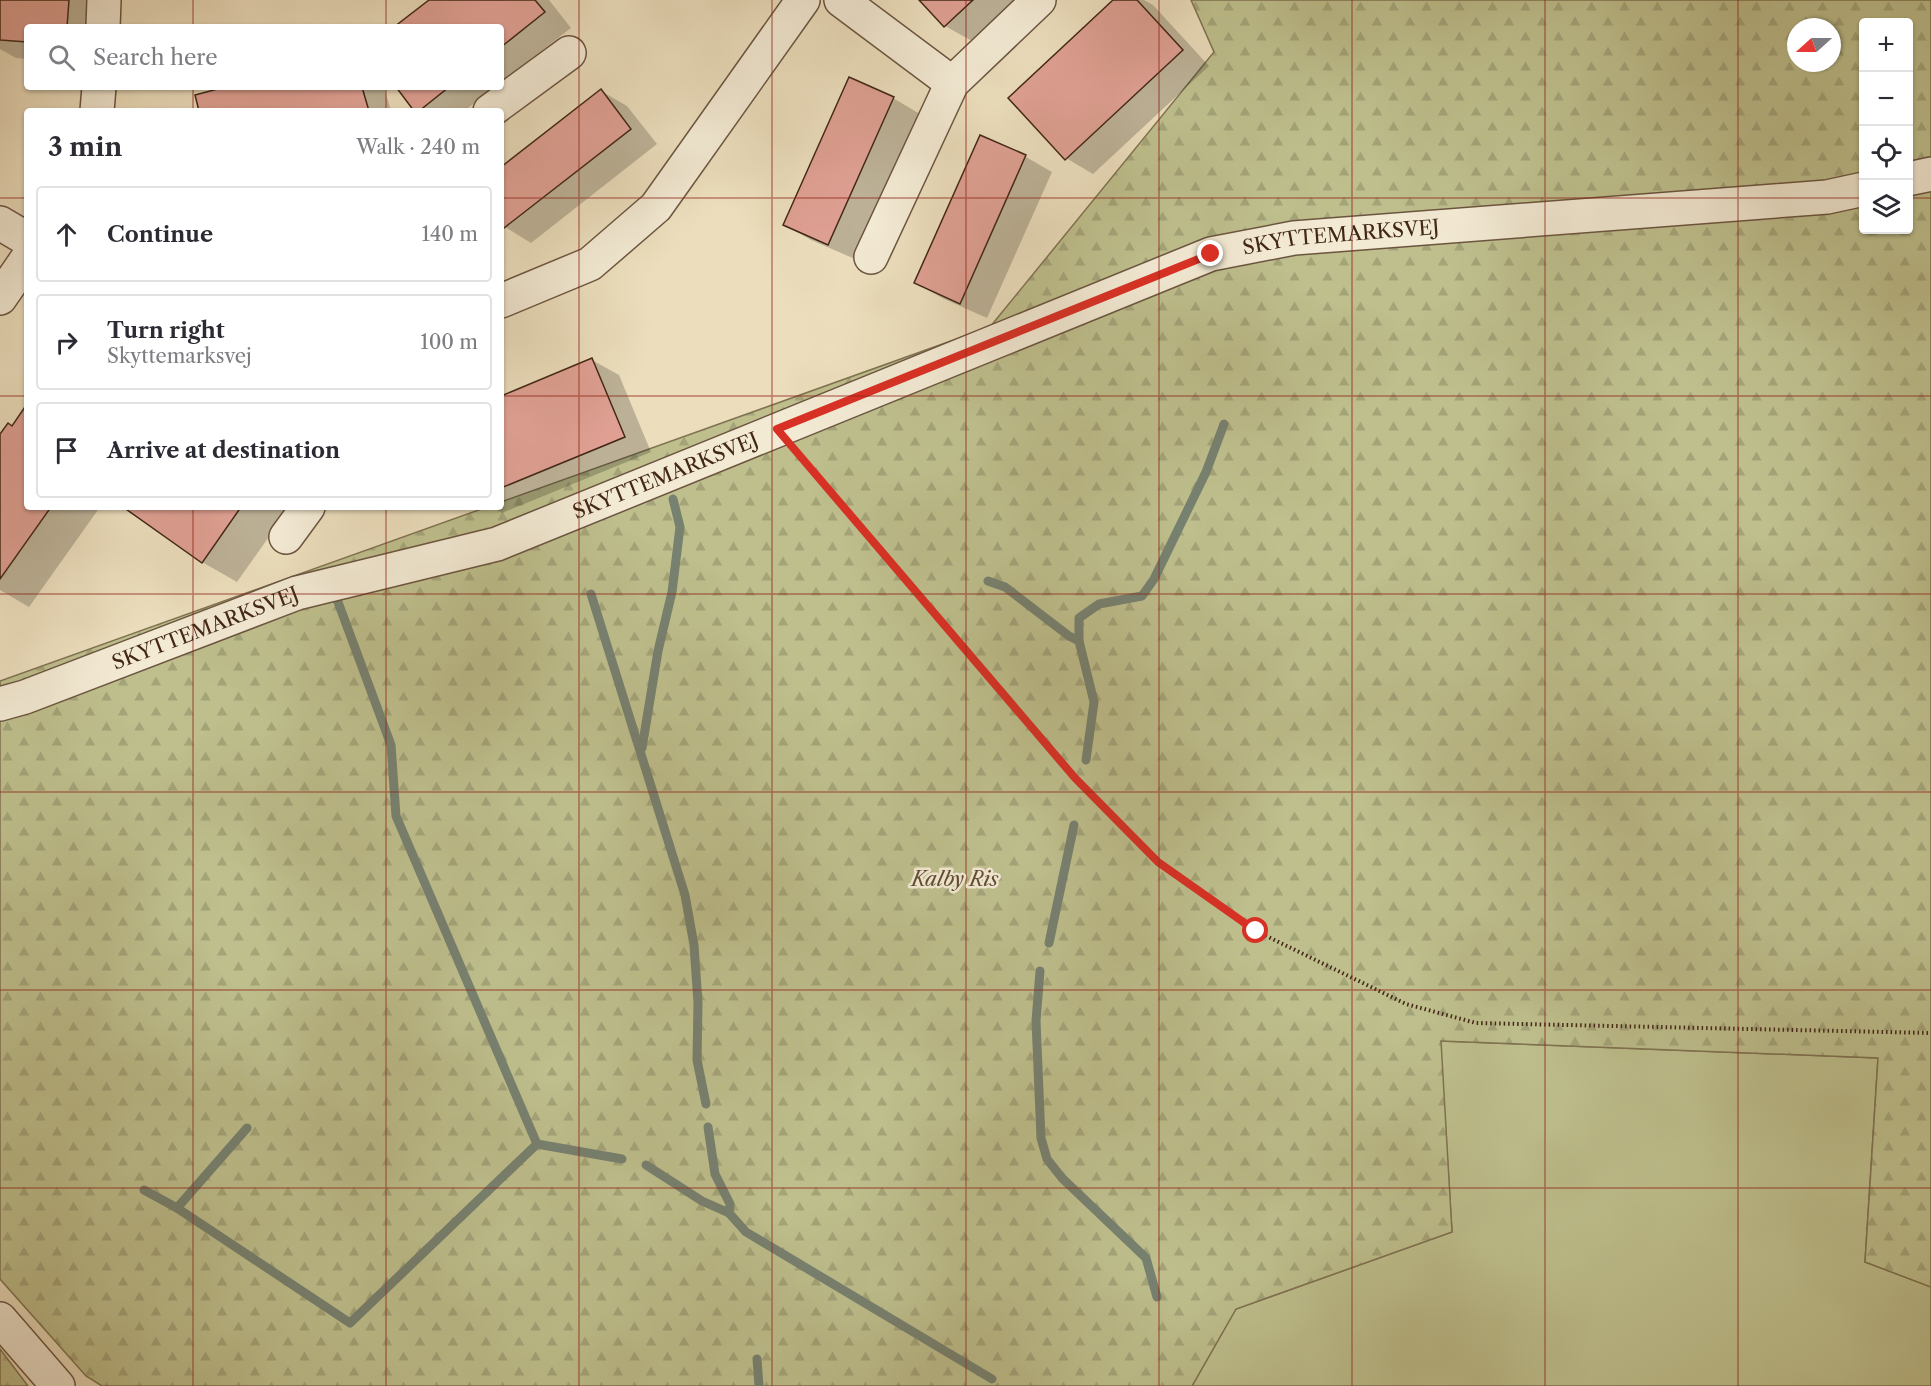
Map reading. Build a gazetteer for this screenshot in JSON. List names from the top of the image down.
{
  "streets": {
    "street": ["SKYTTEMARKSVEJ"]
  },
  "parks": ["Kalby Ris"],
  "north": "left",
  "page": {
    "map_buttons": ["+", "−"],
    "search": "Search here",
    "heading": ["3 min", "Walk · 240 m"],
    "list": [
      ["Continue", "140 m"],
      ["Turn right", "Skyttemarksvej", "100 m"],
      "Arrive at destination"
    ]
  }
}
